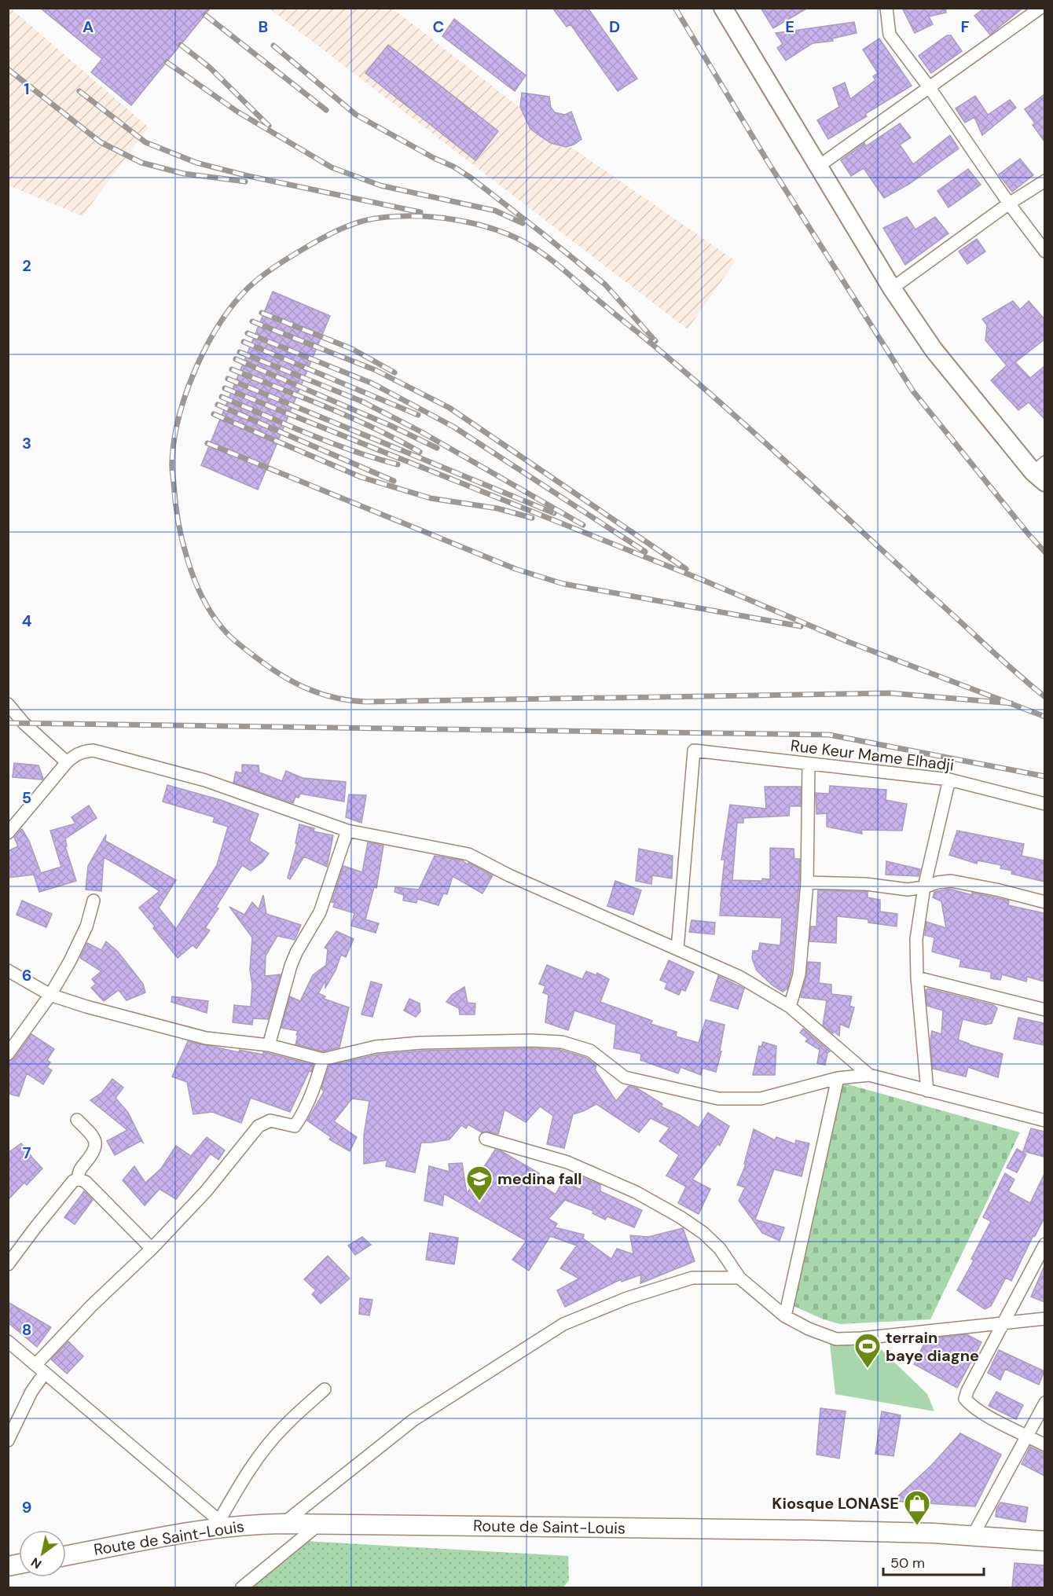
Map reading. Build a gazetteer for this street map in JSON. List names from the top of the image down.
{
  "streets": {
    "main road": ["Route de Saint-Louis"],
    "street": ["Rue Keur Mame Elhadji"]
  },
  "places": {
    "school or university": ["medina fall"],
    "sports": ["terrain baye diagne"],
    "shop": ["Kiosque LONASE"]
  },
  "scale_bar": "50 m",
  "north": "bottom left",
  "grid": {
    "columns": [
      "A",
      "B",
      "C",
      "D",
      "E",
      "F"
    ],
    "rows": [
      "1",
      "2",
      "3",
      "4",
      "5",
      "6",
      "7",
      "8",
      "9"
    ]
  }
}
